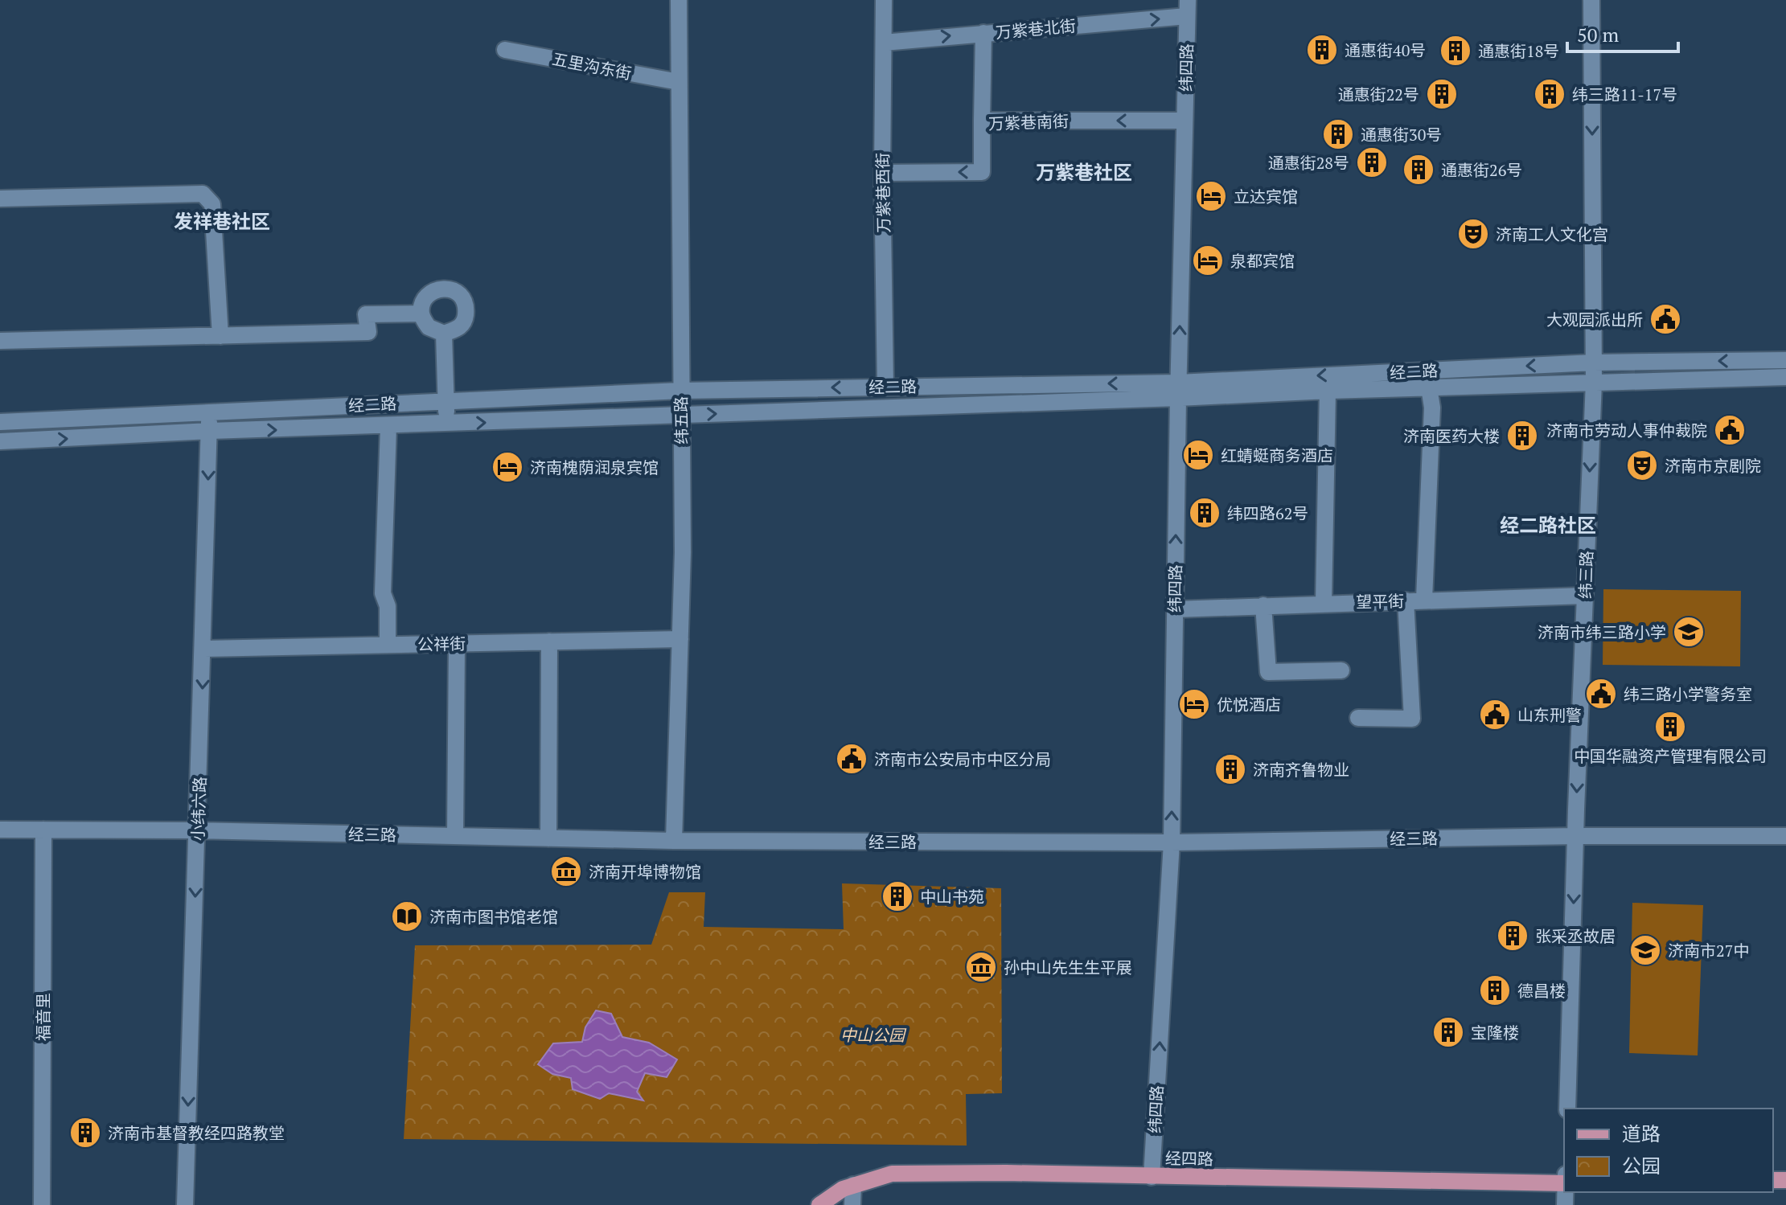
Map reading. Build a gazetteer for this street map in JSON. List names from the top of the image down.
{
  "streets": {
    "main road": ["经四路"],
    "street": [
      "万紫巷北街",
      "五里沟东街",
      "纬四路",
      "万紫巷南街",
      "万紫巷西街",
      "经二路",
      "纬五路",
      "纬三路",
      "望平街",
      "公祥街",
      "小纬六路",
      "经三路",
      "福音里"
    ]
  },
  "crossings": [
    ["万紫巷北街", "纬四路"],
    ["万紫巷北街", "万紫巷西街"],
    ["五里沟东街", "纬五路"],
    ["纬四路", "万紫巷南街"],
    ["纬四路", "经二路"],
    ["纬四路", "望平街"],
    ["纬四路", "经三路"],
    ["纬四路", "经四路"],
    ["万紫巷南街", "万紫巷西街"],
    ["万紫巷西街", "经二路"],
    ["经二路", "纬五路"],
    ["经二路", "纬三路"],
    ["经二路", "小纬六路"],
    ["纬五路", "公祥街"],
    ["纬五路", "经三路"],
    ["纬三路", "望平街"],
    ["纬三路", "经三路"],
    ["公祥街", "小纬六路"],
    ["小纬六路", "经三路"],
    ["经三路", "福音里"]
  ],
  "one_way": [
    "万紫巷北街",
    "纬四路",
    "万紫巷南街",
    "纬三路",
    "小纬六路"
  ],
  "districts": ["万紫巷社区", "发祥巷社区", "经二路社区"],
  "parks": ["中山公园"],
  "places": {
    "building": [
      "通惠街40号",
      "通惠街18号",
      "通惠街22号",
      "纬三路11-17号",
      "通惠街30号",
      "通惠街28号",
      "通惠街26号",
      "济南医药大楼",
      "纬四路62号",
      "中国华融资产管理有限公司",
      "济南齐鲁物业",
      "中山书苑",
      "张采丞故居",
      "德昌楼",
      "宝隆楼",
      "济南市基督教经四路教堂"
    ],
    "hotel": [
      "立达宾馆",
      "泉都宾馆",
      "红蜻蜓商务酒店",
      "济南槐荫润泉宾馆",
      "优悦酒店"
    ],
    "theatre": ["济南工人文化宫", "济南市京剧院"],
    "public building": [
      "大观园派出所",
      "济南市劳动人事仲裁院",
      "纬三路小学警务室",
      "山东刑警",
      "济南市公安局市中区分局"
    ],
    "school or university": ["济南市纬三路小学", "济南市27中"],
    "museum": ["济南开埠博物馆", "孙中山先生生平展"],
    "library": ["济南市图书馆老馆"]
  },
  "legend": ["道路", "公园"],
  "scale_bar": "50 m"
}
